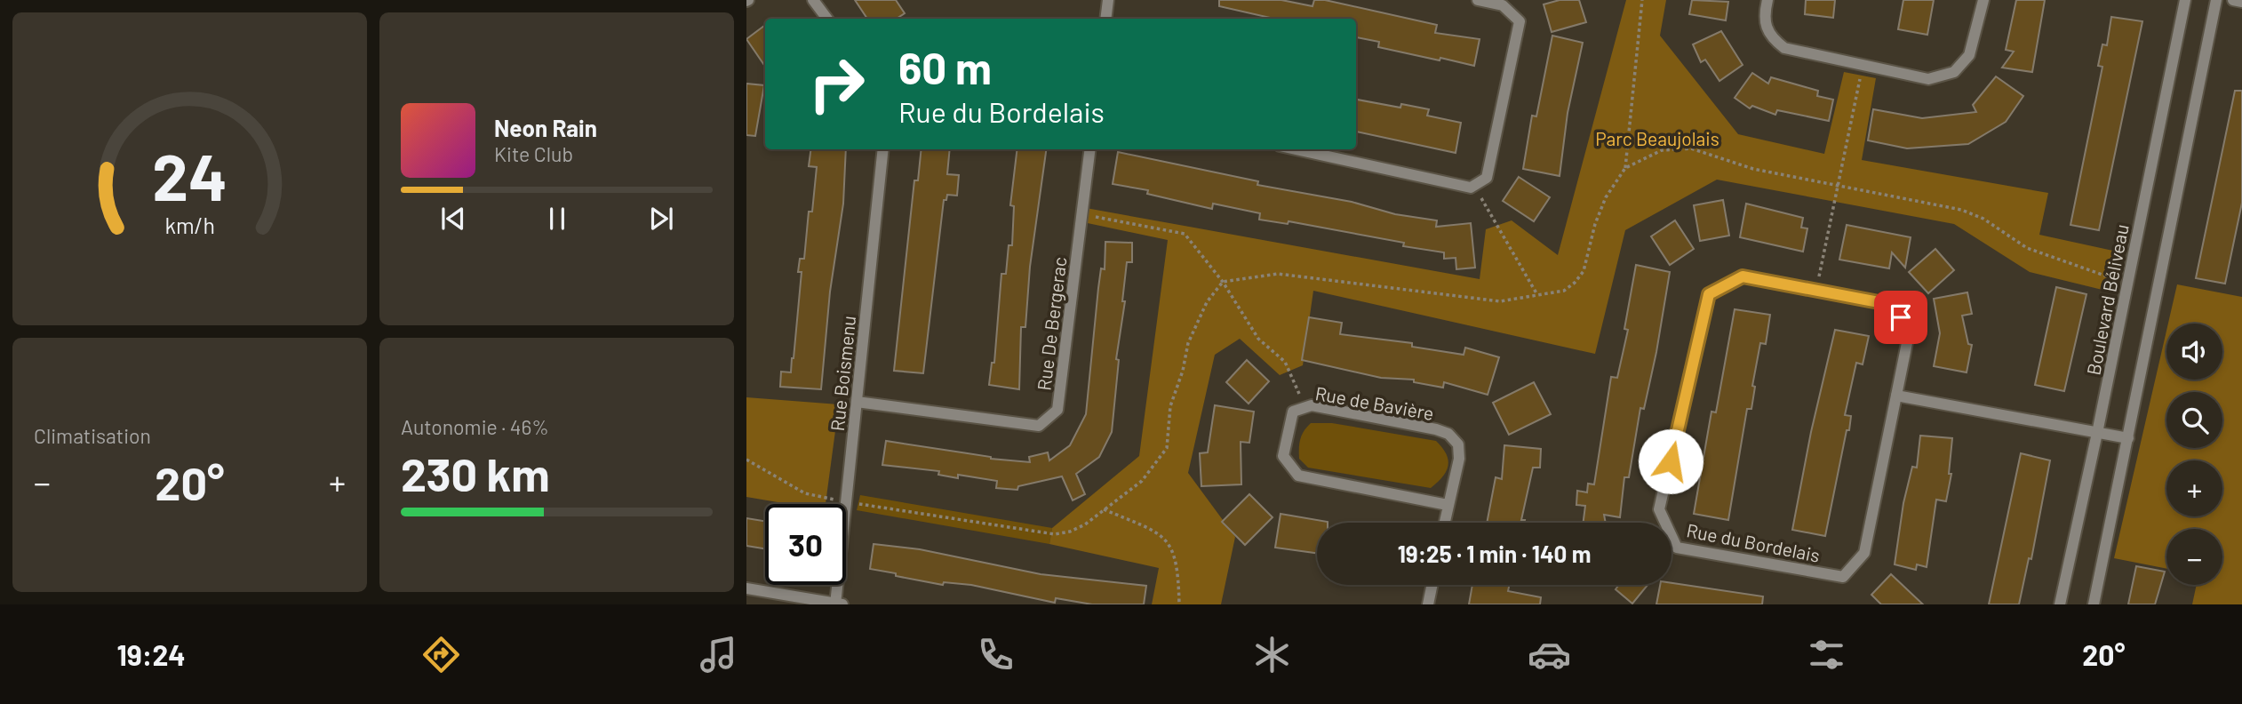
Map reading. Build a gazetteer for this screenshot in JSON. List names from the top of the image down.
{
  "streets": {
    "street": [
      "Boulevard Béliveau",
      "Rue De Bergerac",
      "Rue Boismenu",
      "Rue de Bavière",
      "Rue du Bordelais"
    ]
  },
  "crossings": [
    ["Rue De Bergerac", "Rue Boismenu"]
  ],
  "parks": ["Parc Beaujolais"],
  "page": {
    "turn": ["60 m", "Rue du Bordelais"],
    "song": ["Neon Rain", "Kite Club"],
    "map_buttons": ["+", "−"],
    "tile": [
      "Climatisation",
      ["Autonomie · 46%", "230 km"]
    ],
    "heat": ["−", "20°", "+"],
    "limit": "30",
    "trip": "19:25 · 1 min · 140 m",
    "tabs": ["19:24", "20°"],
    "gauge": ["24", "km/h"]
  }
}
